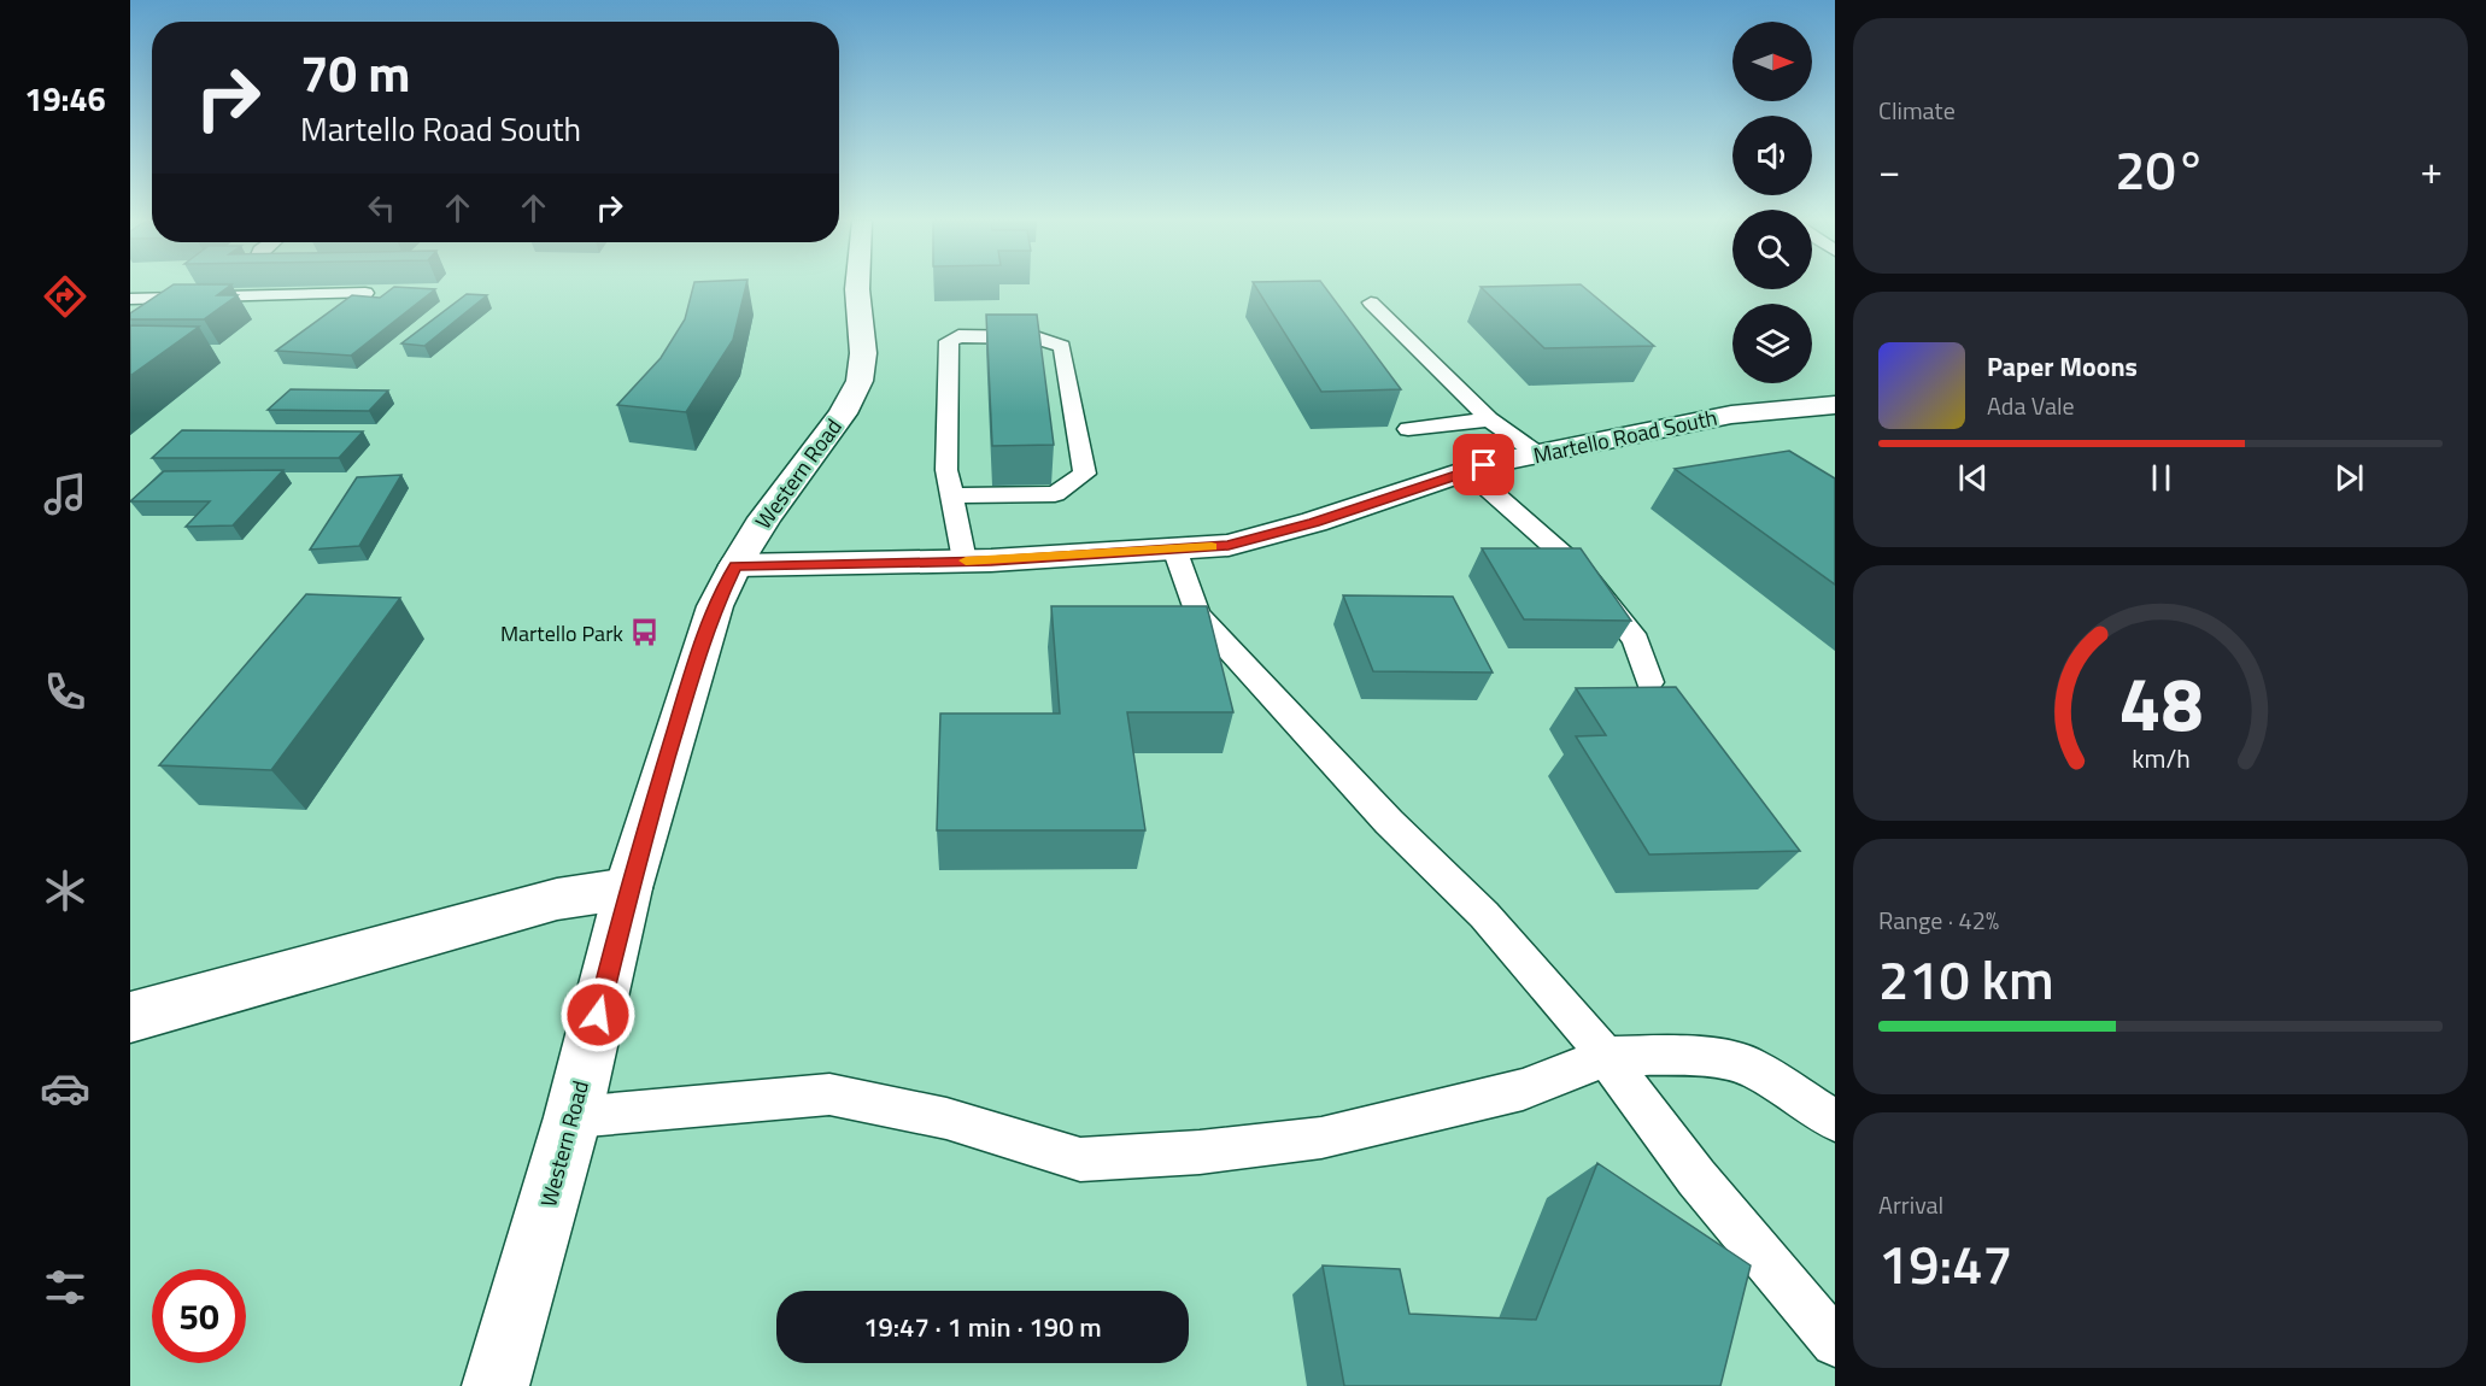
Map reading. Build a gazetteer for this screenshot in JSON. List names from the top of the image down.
{
  "streets": {
    "street": ["Martello Road South", "Western Road"]
  },
  "crossings": [
    ["Martello Road South", "Western Road"]
  ],
  "places": {
    "bus stop": ["Martello Park"]
  },
  "north": "right",
  "page": {
    "tabs": "19:46",
    "tile": [
      "Climate",
      ["Range · 42%", "210 km"],
      ["Arrival", "19:47"]
    ],
    "turn": ["70 m", "Martello Road South"],
    "heat": ["−", "20°", "+"],
    "song": ["Paper Moons", "Ada Vale"],
    "limit": "50",
    "trip": "19:47 · 1 min · 190 m",
    "gauge": ["48", "km/h"]
  }
}
